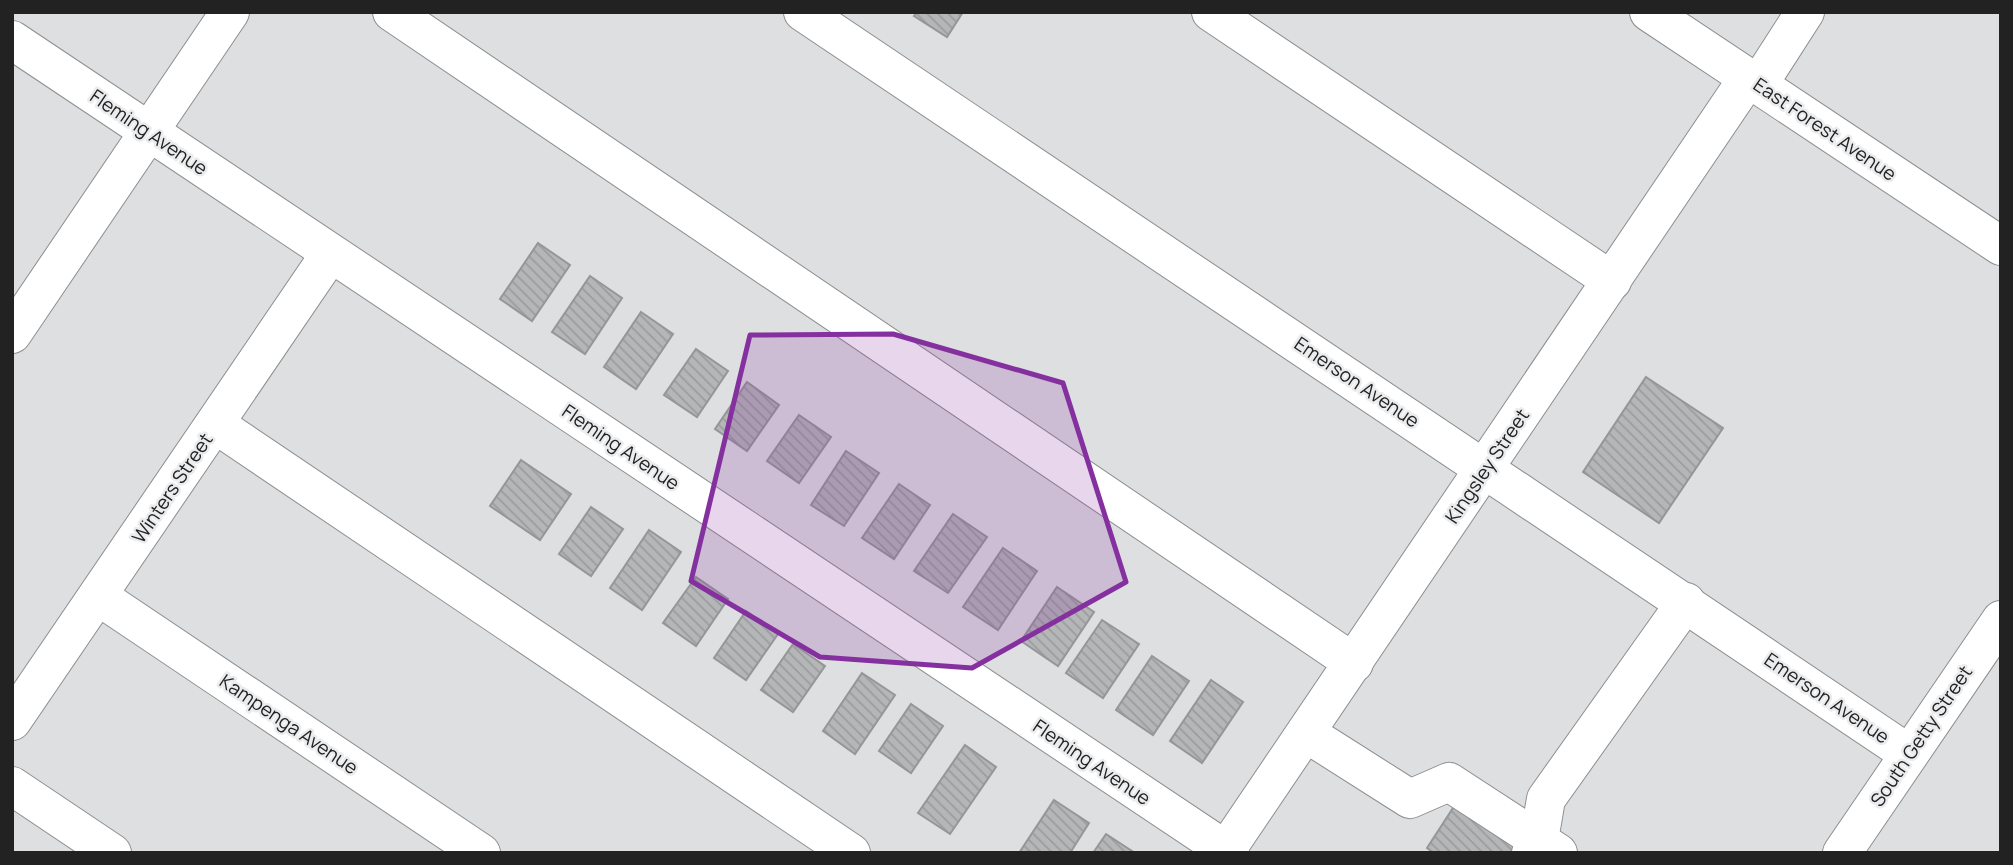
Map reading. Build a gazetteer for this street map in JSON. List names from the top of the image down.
{
  "streets": {
    "street": [
      "East Forest Avenue",
      "Fleming Avenue",
      "Emerson Avenue",
      "Kingsley Street",
      "Winters Street",
      "Kampenga Avenue",
      "South Getty Street"
    ]
  },
  "crossings": [
    ["East Forest Avenue", "Kingsley Street"],
    ["Fleming Avenue", "Kingsley Street"],
    ["Fleming Avenue", "Winters Street"],
    ["Emerson Avenue", "Kingsley Street"],
    ["Emerson Avenue", "South Getty Street"],
    ["Winters Street", "Kampenga Avenue"]
  ]
}
